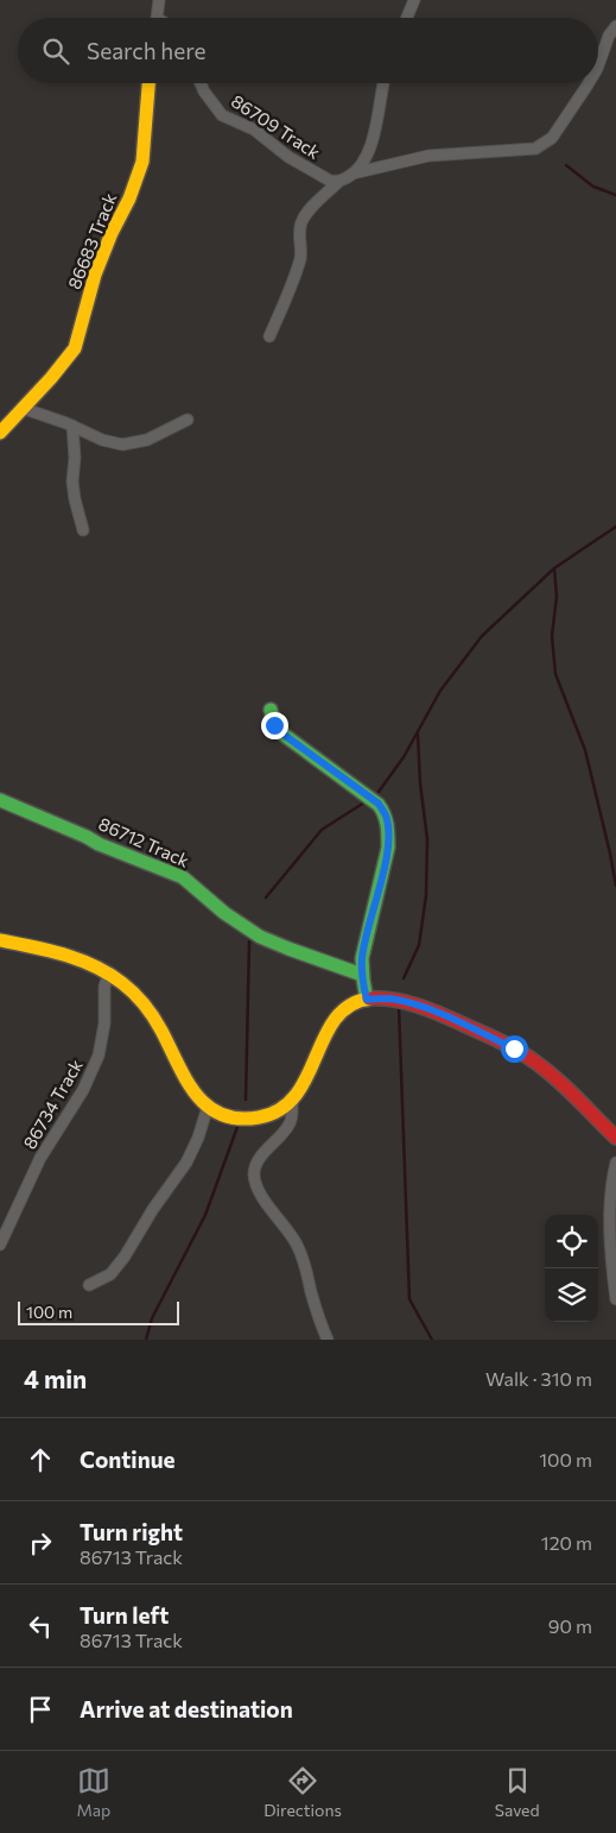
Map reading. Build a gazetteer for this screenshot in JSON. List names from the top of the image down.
{
  "streets": {
    "street": [
      "86709 Track",
      "86683 Track",
      "86712 Track",
      "86734 Track"
    ]
  },
  "scale_bar": "100 m",
  "page": {
    "search": "Search here",
    "scale": "100 m",
    "heading": ["4 min", "Walk · 310 m"],
    "list": [
      ["Continue", "100 m"],
      ["Turn right", "86713 Track", "120 m"],
      ["Turn left", "86713 Track", "90 m"],
      "Arrive at destination"
    ],
    "nav": ["Map", "Directions", "Saved"]
  }
}
